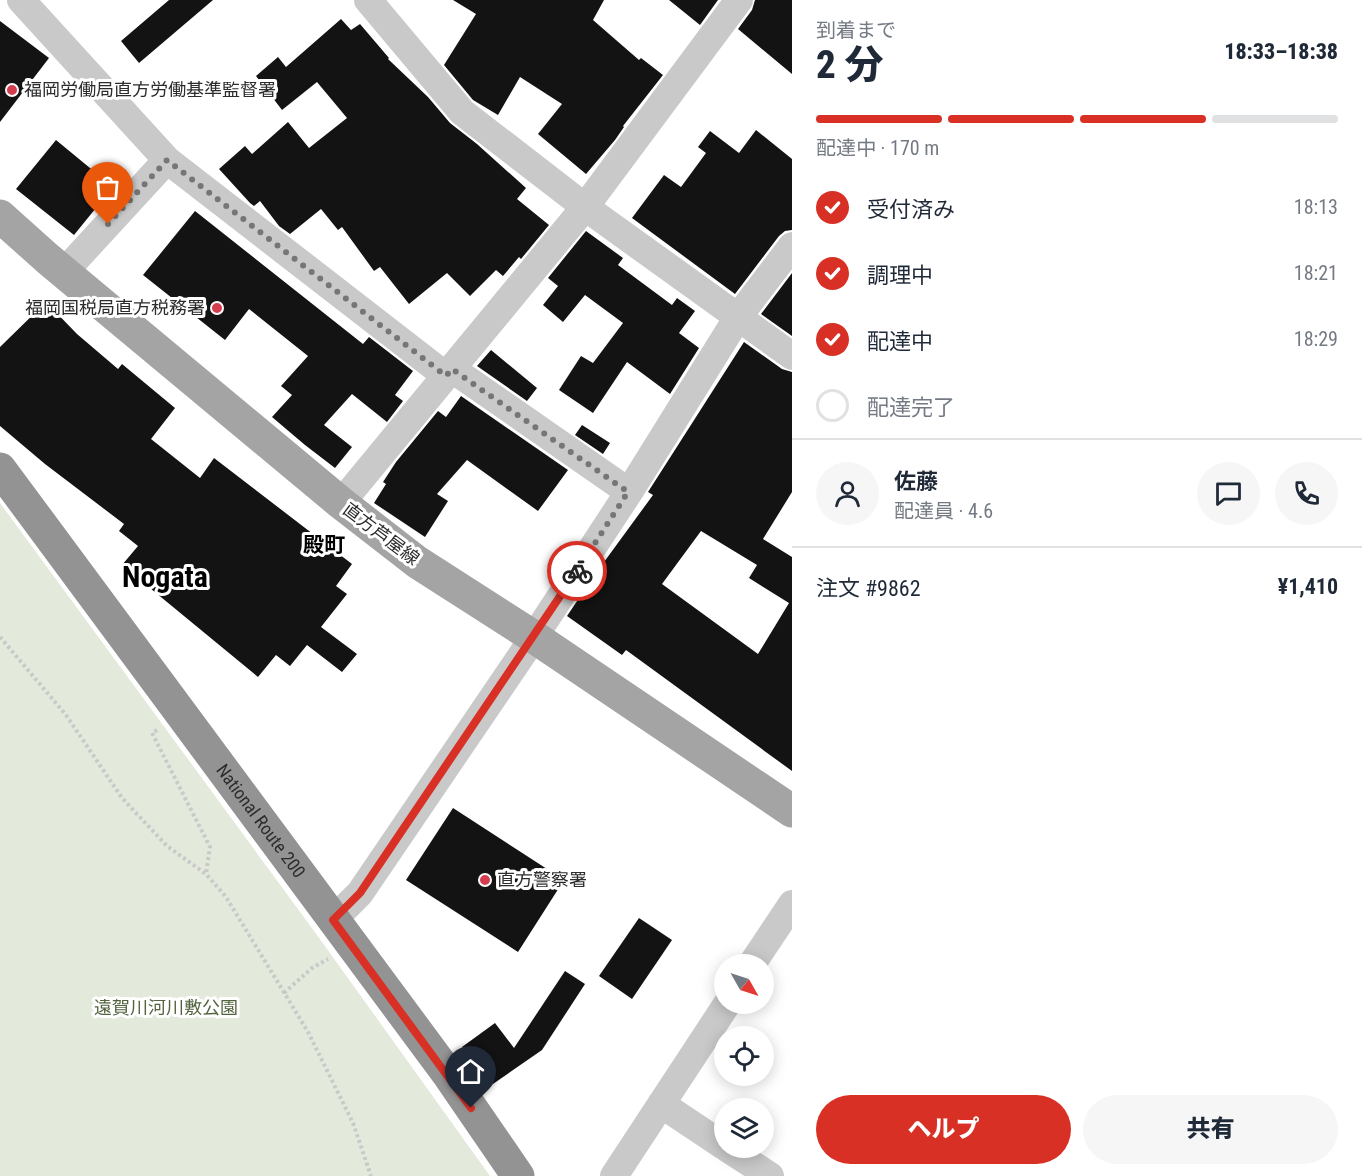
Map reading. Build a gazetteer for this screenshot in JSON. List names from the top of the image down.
{
  "streets": {
    "highway": ["National Route 200"],
    "main road": ["直方芦屋線"]
  },
  "districts": ["殿町", "Nogata"],
  "parks": ["遠賀川河川敷公園"],
  "places": ["福岡労働局直方労働基準監督署", "福岡国税局直方税務署", "直方警察署"],
  "north": "bottom right",
  "page": {
    "heading": ["2 分", "到着まで", "18:33–18:38"],
    "panel": [
      "佐藤",
      "配達員 · 4.6",
      "注文 #9862",
      "¥1,410"
    ],
    "bar": "配達中 · 170 m",
    "list": [
      ["受付済み", "18:13"],
      ["調理中", "18:21"],
      ["配達中", "18:29"],
      "配達完了"
    ],
    "buttons": ["ヘルプ", "共有"]
  }
}
